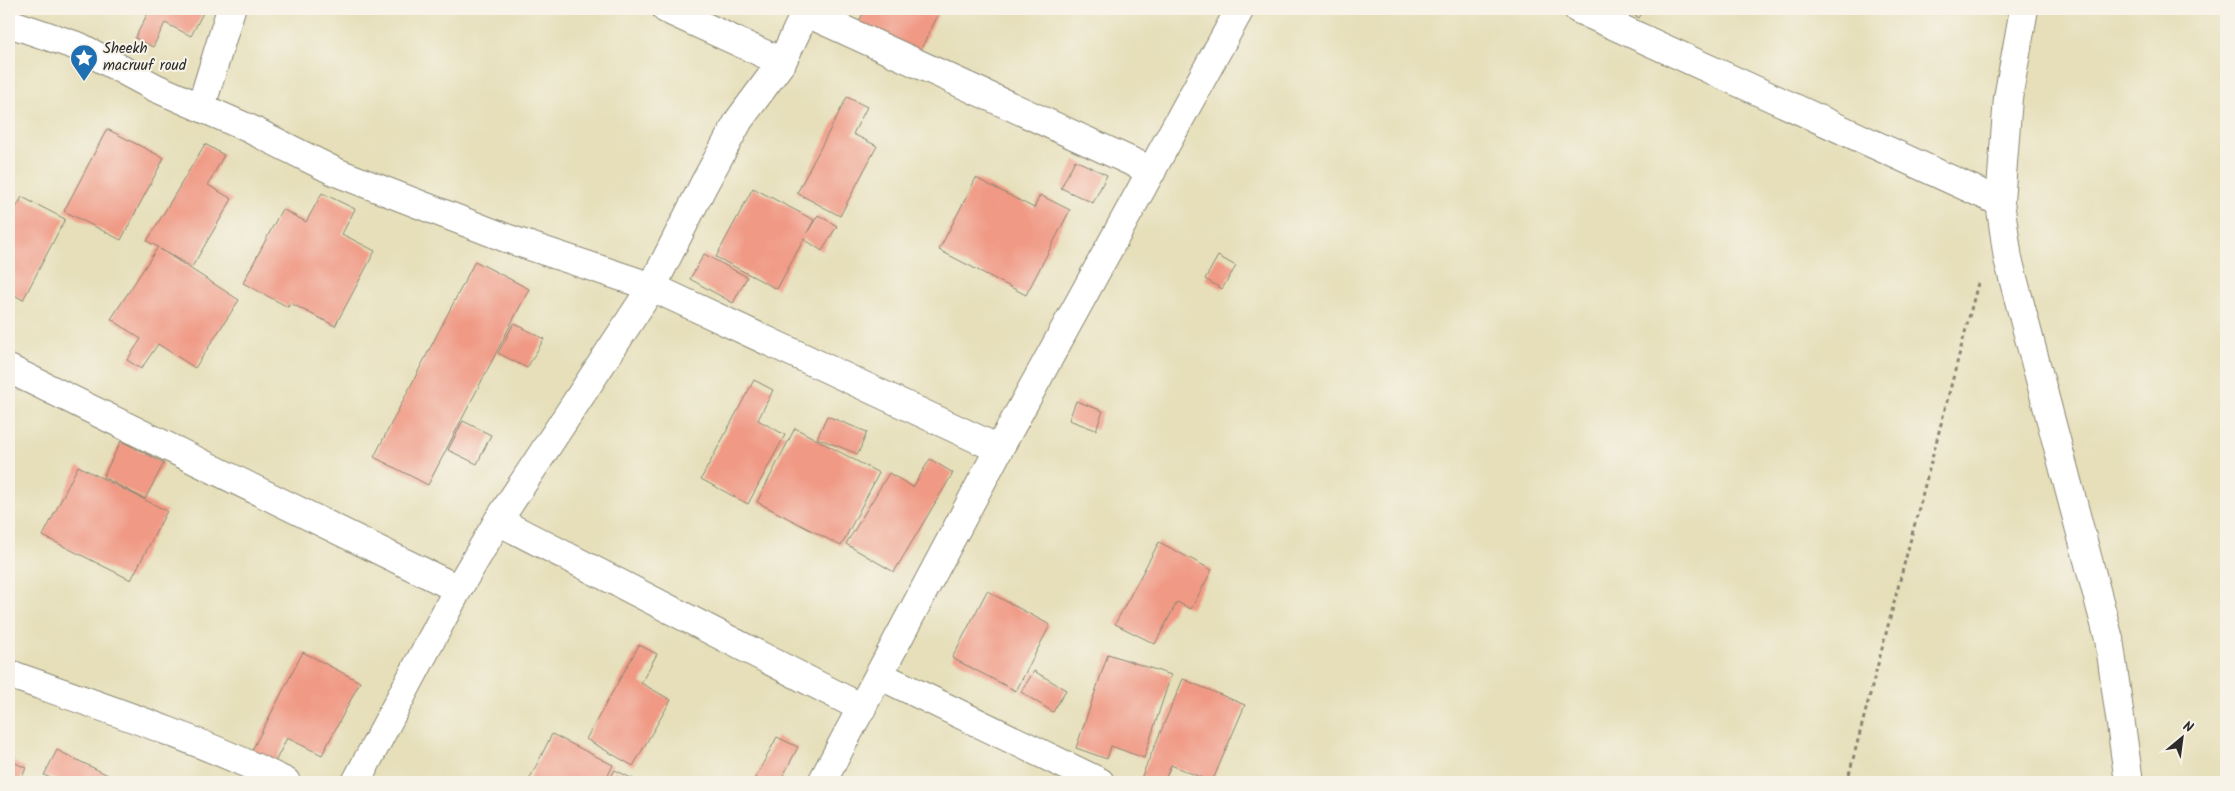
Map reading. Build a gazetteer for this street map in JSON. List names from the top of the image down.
{
  "places": {
    "place": ["Sheekh macruuf roud"]
  },
  "north": "top right"
}
